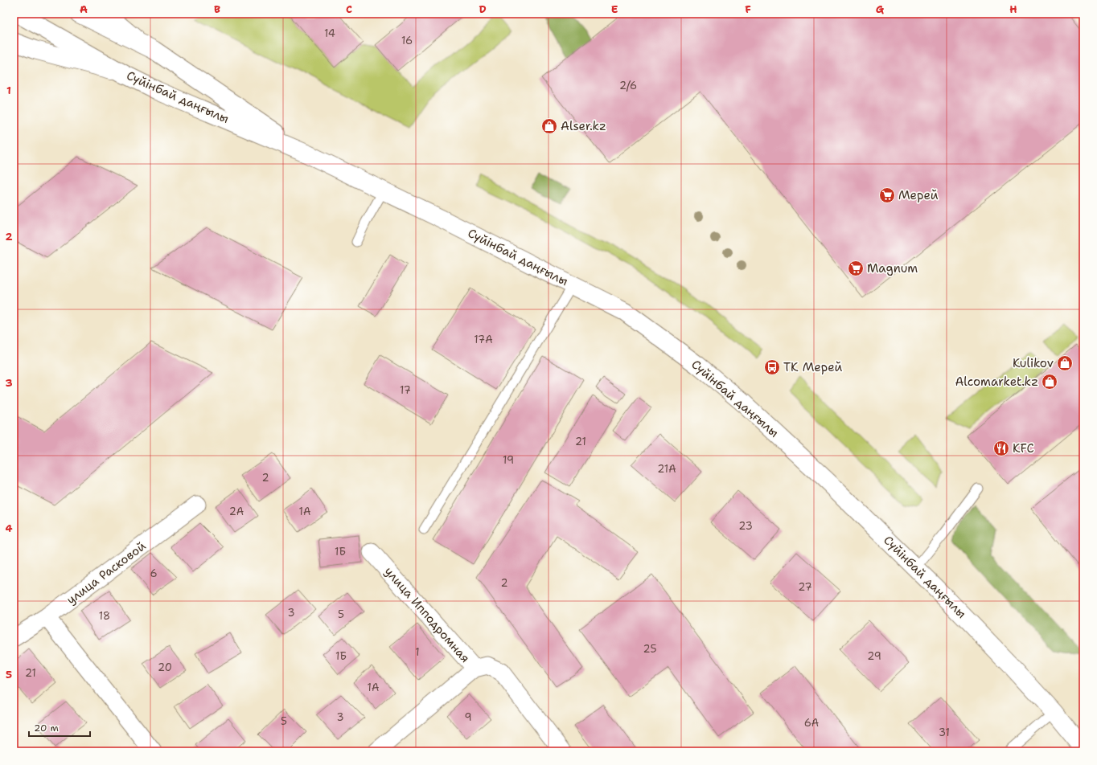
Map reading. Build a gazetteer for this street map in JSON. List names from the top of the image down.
{
  "streets": {
    "main road": ["Сүйінбай даңғылы"],
    "street": ["улица Расковой", "улица Ипподромная"]
  },
  "places": {
    "shop": ["Alser.kz", "Kulikov", "Alcomarket.kz"],
    "supermarket": ["Мерей", "Magnum"],
    "bus stop": ["ТК Мерей"],
    "restaurant": ["KFC"]
  },
  "house_numbers": [
    "14",
    "16",
    "2/6",
    "17А",
    "17",
    "21",
    "19",
    "21А",
    "2",
    "2А",
    "1А",
    "23",
    "1Б",
    "6",
    "2",
    "27",
    "3",
    "5",
    "18",
    "25",
    "1",
    "1Б",
    "29",
    "20",
    "21",
    "1А",
    "3",
    "9",
    "5",
    "6А",
    "31"
  ],
  "scale_bar": "20 m",
  "grid": {
    "columns": [
      "A",
      "B",
      "C",
      "D",
      "E",
      "F",
      "G",
      "H"
    ],
    "rows": [
      "1",
      "2",
      "3",
      "4",
      "5"
    ]
  }
}
